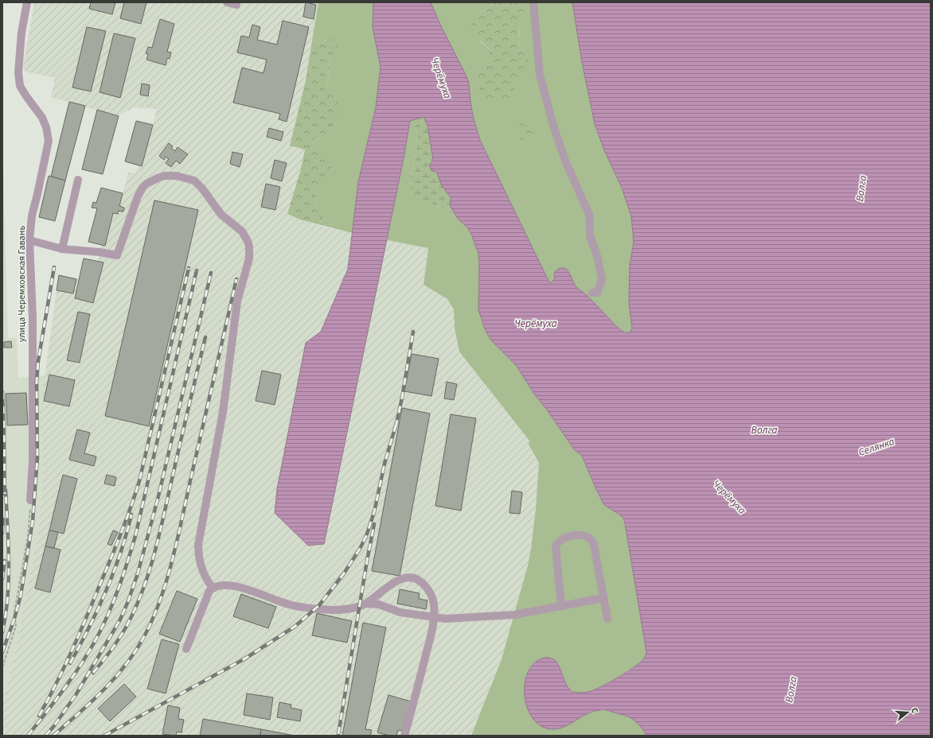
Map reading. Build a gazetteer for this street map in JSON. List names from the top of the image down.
{
  "streets": {
    "street": ["улица Черемховская Гавань"]
  },
  "water": ["Черёмуха", "Волга", "Селянка"],
  "north": "right"
}
